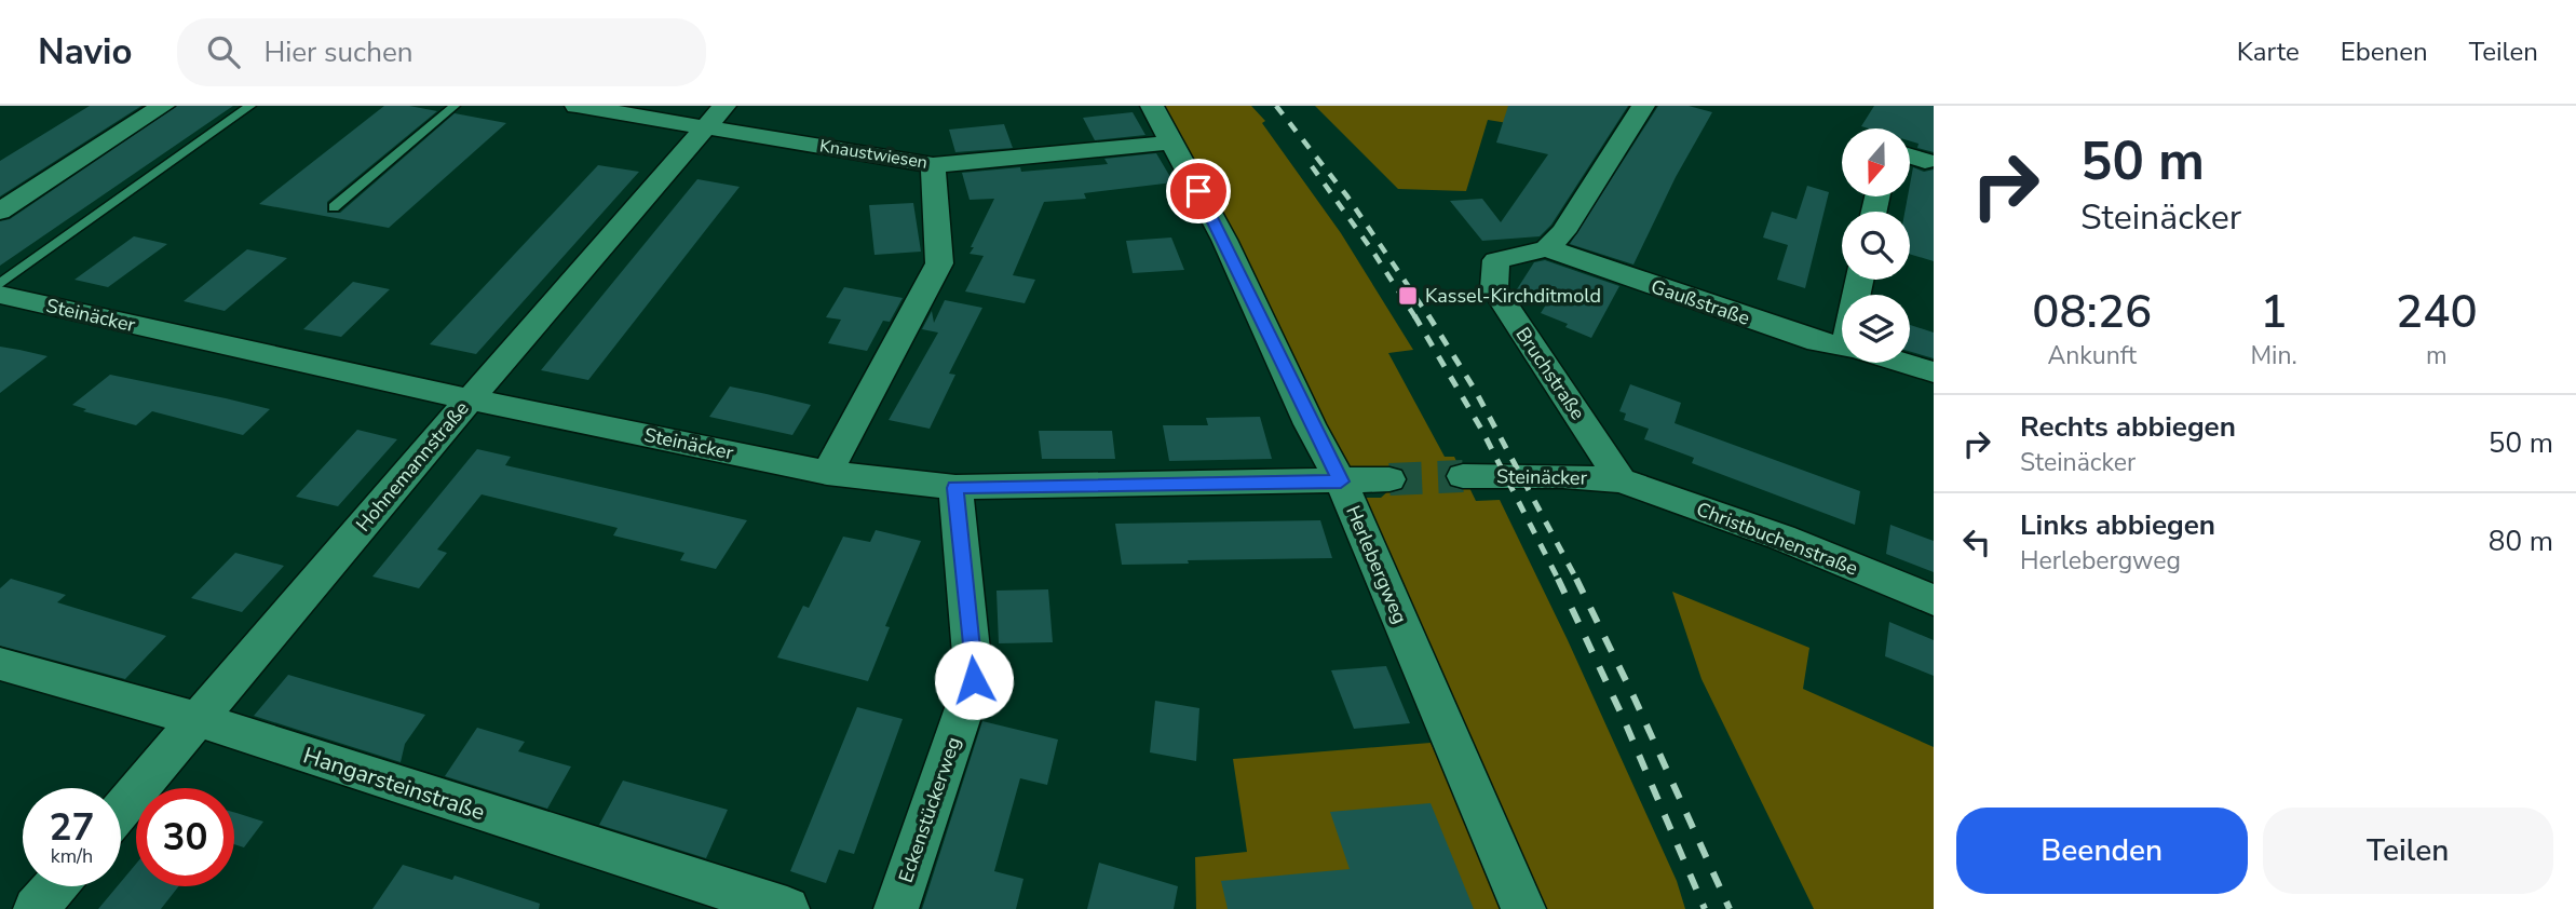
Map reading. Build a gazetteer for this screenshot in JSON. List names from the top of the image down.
{
  "streets": {
    "street": [
      "Knaustwiesen",
      "Gaußstraße",
      "Steinäcker",
      "Bruchstraße",
      "Hohnemannstraße",
      "Christbuchenstraße",
      "Herlebergweg",
      "Hangarsteinstraße",
      "Eckenstückerweg"
    ]
  },
  "crossings": [
    ["Knaustwiesen", "Hohnemannstraße"],
    ["Knaustwiesen", "Herlebergweg"],
    ["Gaußstraße", "Bruchstraße"],
    ["Steinäcker", "Bruchstraße"],
    ["Steinäcker", "Hohnemannstraße"],
    ["Steinäcker", "Christbuchenstraße"],
    ["Steinäcker", "Herlebergweg"],
    ["Steinäcker", "Eckenstückerweg"],
    ["Bruchstraße", "Christbuchenstraße"],
    ["Hohnemannstraße", "Hangarsteinstraße"]
  ],
  "places": {
    "transit": ["Kassel-Kirchditmold"]
  },
  "north": "bottom",
  "page": {
    "header": "Navio",
    "search": "Hier suchen",
    "nav": ["Karte", "Ebenen", "Teilen"],
    "turn": ["50 m", "Steinäcker"],
    "eta": [
      "08:26",
      "Ankunft",
      "1",
      "Min.",
      "240",
      "m"
    ],
    "list": [
      {
        "name": "Rechts abbiegen",
        "note": "Steinäcker",
        "value": "50 m"
      },
      {
        "name": "Links abbiegen",
        "note": "Herlebergweg",
        "value": "80 m"
      }
    ],
    "speed": "27 km/h",
    "limit": "30",
    "buttons": ["Beenden", "Teilen"]
  }
}
